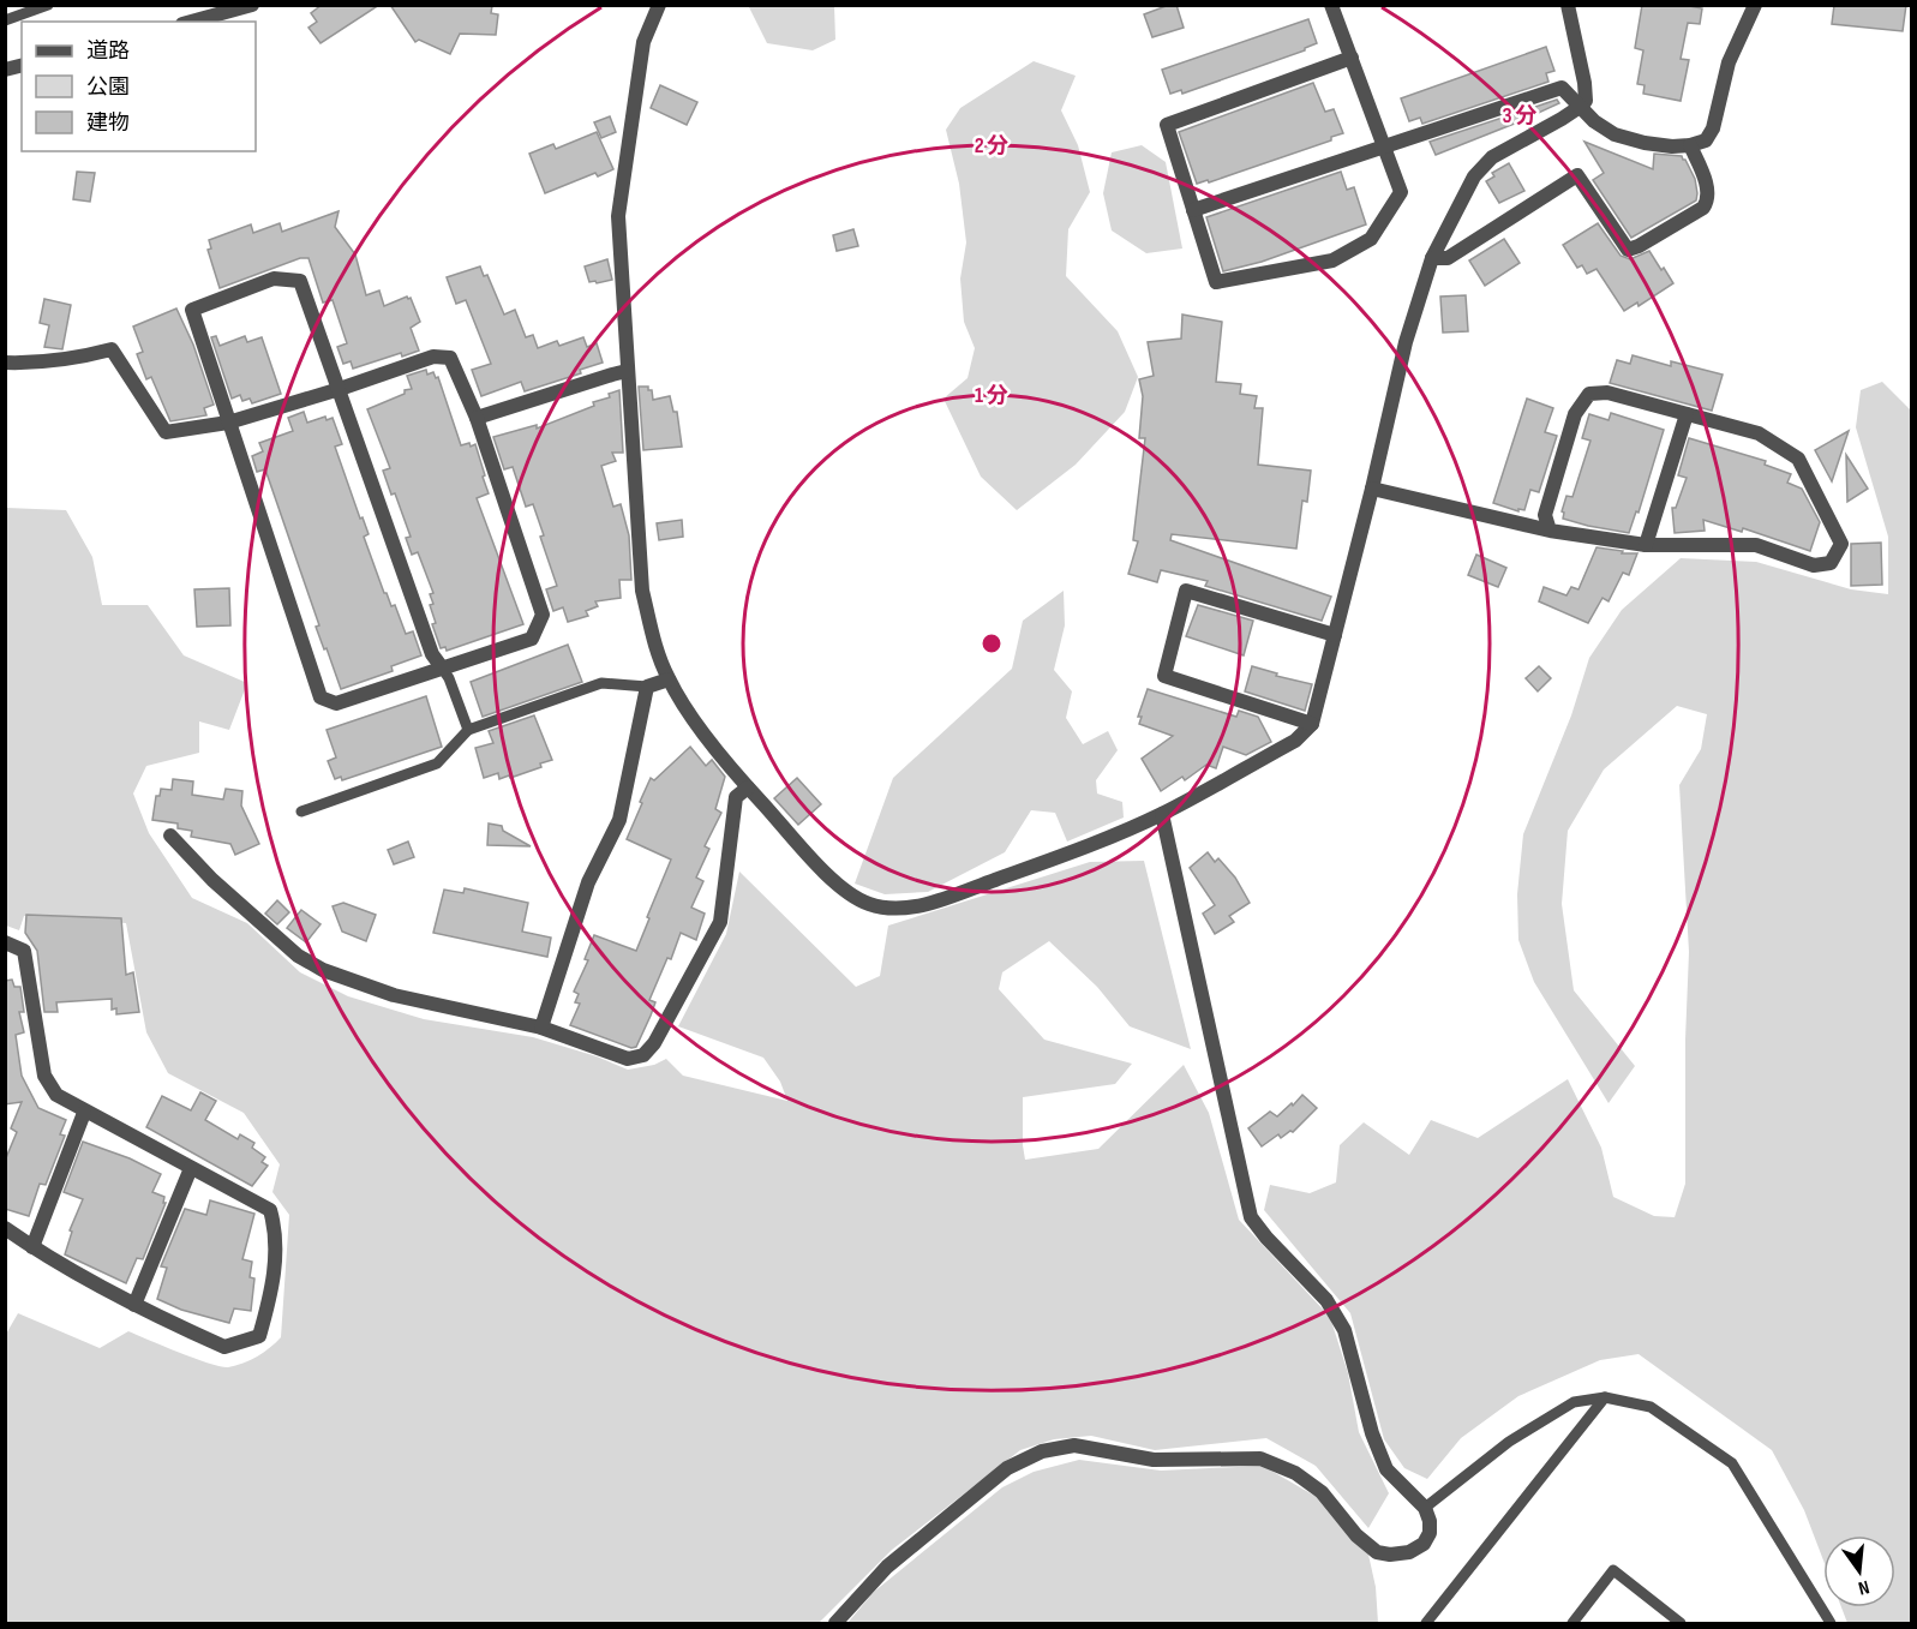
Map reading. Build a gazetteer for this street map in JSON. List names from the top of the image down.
{
  "legend": ["道路", "公園", "建物"],
  "north": "bottom",
  "rings": ["3 分", "2 分", "1 分"]
}
